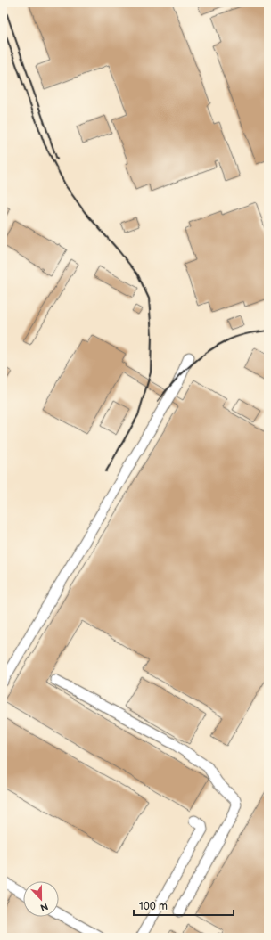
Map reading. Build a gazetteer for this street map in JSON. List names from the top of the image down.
{
  "scale_bar": "100 m",
  "north": "bottom"
}
